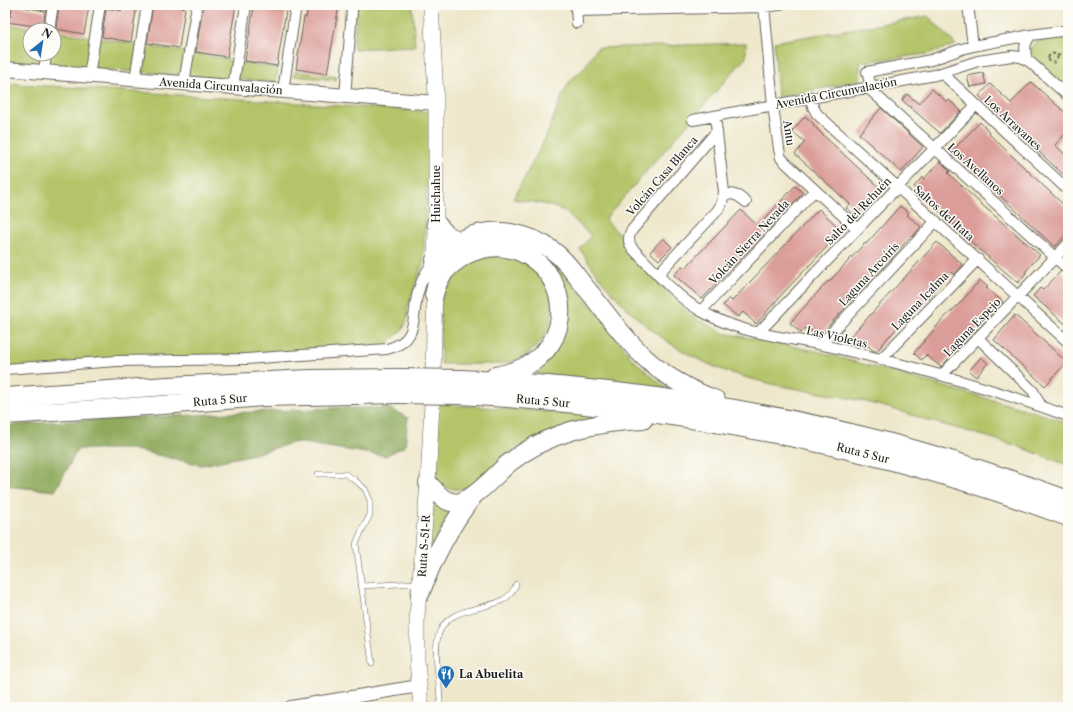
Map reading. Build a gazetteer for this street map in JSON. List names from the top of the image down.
{
  "streets": {
    "highway": ["Ruta 5 Sur"],
    "main road": ["Avenida Circunvalación", "Huichahue", "Ruta S-51-R"],
    "street": [
      "Los Arrayanes",
      "Antu",
      "Los Avellanos",
      "Volcán Casa Blanca",
      "Salto del Rehuén",
      "Saltos del Itata",
      "Volcán Sierra Nevada",
      "Laguna Arcoíris",
      "Laguna Icalma",
      "Laguna Espejo",
      "Las Violetas"
    ]
  },
  "crossings": [
    ["Avenida Circunvalación", "Los Arrayanes"],
    ["Avenida Circunvalación", "Antu"],
    ["Avenida Circunvalación", "Los Avellanos"],
    ["Avenida Circunvalación", "Huichahue"],
    ["Avenida Circunvalación", "Saltos del Itata"],
    ["Los Arrayanes", "Salto del Rehuén"],
    ["Antu", "Salto del Rehuén"],
    ["Antu", "Volcán Sierra Nevada"],
    ["Los Avellanos", "Salto del Rehuén"],
    ["Los Avellanos", "Laguna Espejo"],
    ["Volcán Casa Blanca", "Las Violetas"],
    ["Huichahue", "Ruta S-51-R"],
    ["Salto del Rehuén", "Saltos del Itata"],
    ["Salto del Rehuén", "Las Violetas"],
    ["Saltos del Itata", "Laguna Arcoíris"],
    ["Saltos del Itata", "Laguna Icalma"],
    ["Saltos del Itata", "Laguna Espejo"],
    ["Volcán Sierra Nevada", "Las Violetas"],
    ["Laguna Arcoíris", "Las Violetas"],
    ["Laguna Icalma", "Las Violetas"],
    ["Laguna Espejo", "Las Violetas"]
  ],
  "places": {
    "restaurant": ["La Abuelita"]
  },
  "north": "top right"
}
